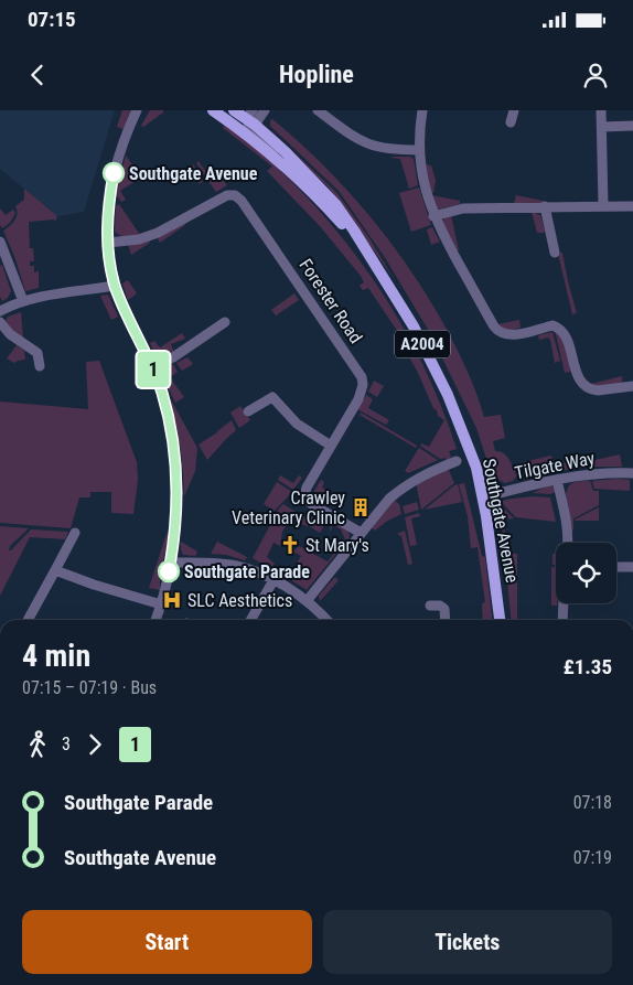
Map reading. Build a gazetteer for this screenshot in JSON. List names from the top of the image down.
{
  "streets": {
    "main road": ["A2004", "Southgate Avenue"],
    "street": ["Forester Road", "Tilgate Way"]
  },
  "crossings": [
    ["Tilgate Way", "Southgate Avenue"]
  ],
  "places": {
    "other": ["Southgate Avenue", "Southgate Parade"],
    "building": ["Crawley Veterinary Clinic"],
    "church": ["St Mary's"],
    "hospital": ["SLC Aesthetics"]
  },
  "lines": ["bus line 1"],
  "page": {
    "status": "07:15",
    "header": "Hopline",
    "on_map": "1",
    "heading": ["4 min", "07:15 – 07:19 · Bus", "£1.35"],
    "legs": ["3", "1"],
    "list": [
      {
        "name": "Southgate Parade",
        "value": "07:18"
      },
      {
        "name": "Southgate Avenue",
        "value": "07:19"
      }
    ],
    "buttons": ["Start", "Tickets"]
  }
}
